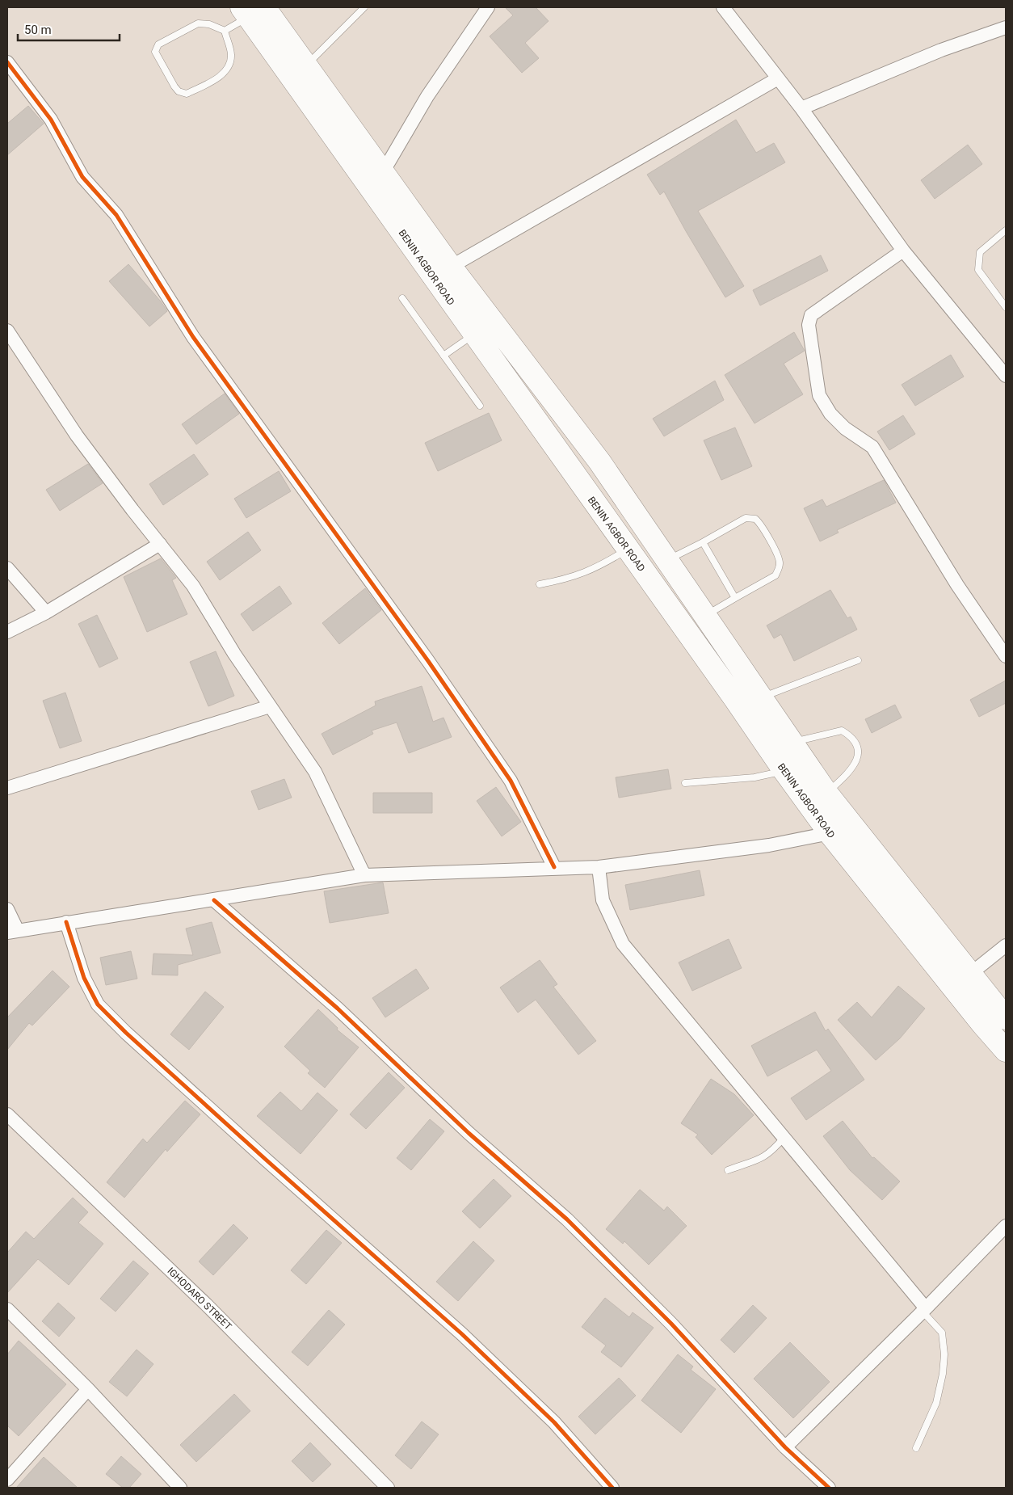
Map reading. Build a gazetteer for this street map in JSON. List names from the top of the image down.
{
  "streets": {
    "highway": ["BENIN AGBOR ROAD"],
    "street": ["IGHODARO STREET"]
  },
  "scale_bar": "50 m"
}
